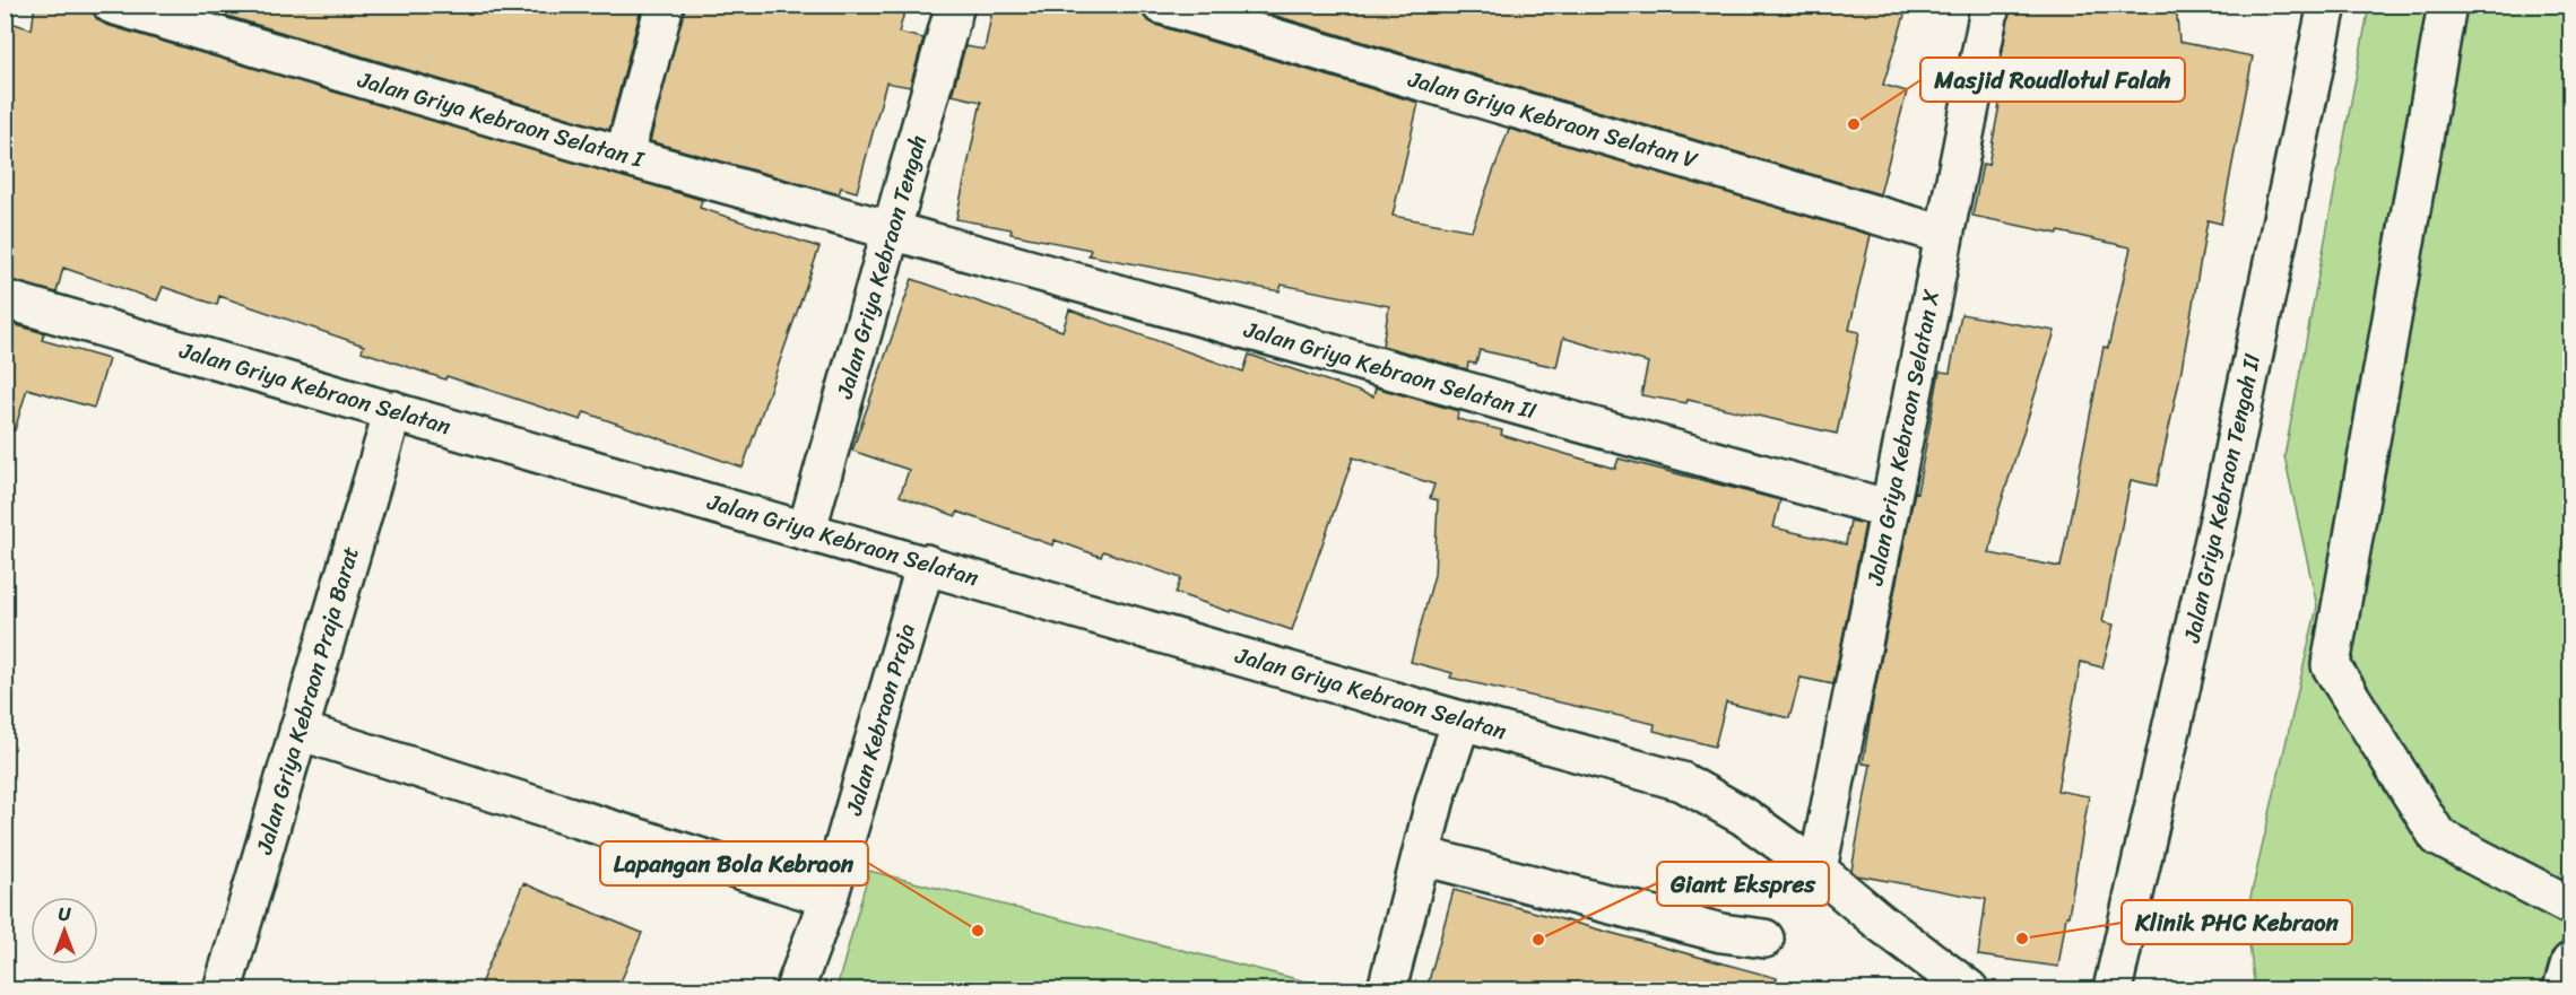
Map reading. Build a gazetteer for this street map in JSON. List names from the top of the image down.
{
  "streets": {
    "street": [
      "Jalan Griya Kebraon Selatan I",
      "Jalan Griya Kebraon Selatan V",
      "Jalan Griya Kebraon Tengah",
      "Jalan Griya Kebraon Selatan II",
      "Jalan Griya Kebraon Selatan",
      "Jalan Griya Kebraon Selatan X",
      "Jalan Griya Kebraon Tengah II",
      "Jalan Griya Kebraon Praja Barat",
      "Jalan Kebraon Praja"
    ]
  },
  "crossings": [
    ["Jalan Griya Kebraon Selatan I", "Jalan Griya Kebraon Tengah"],
    ["Jalan Griya Kebraon Selatan I", "Jalan Griya Kebraon Selatan II"],
    ["Jalan Griya Kebraon Selatan V", "Jalan Griya Kebraon Selatan X"],
    ["Jalan Griya Kebraon Tengah", "Jalan Griya Kebraon Selatan II"],
    ["Jalan Griya Kebraon Tengah", "Jalan Griya Kebraon Selatan"],
    ["Jalan Griya Kebraon Selatan II", "Jalan Griya Kebraon Selatan X"],
    ["Jalan Griya Kebraon Selatan", "Jalan Griya Kebraon Selatan X"],
    ["Jalan Griya Kebraon Selatan", "Jalan Griya Kebraon Praja Barat"],
    ["Jalan Griya Kebraon Selatan", "Jalan Kebraon Praja"]
  ],
  "places": [
    "Masjid Roudlotul Falah",
    "Lapangan Bola Kebraon",
    "Klinik PHC Kebraon",
    "Giant Ekspres"
  ],
  "north": "top"
}
